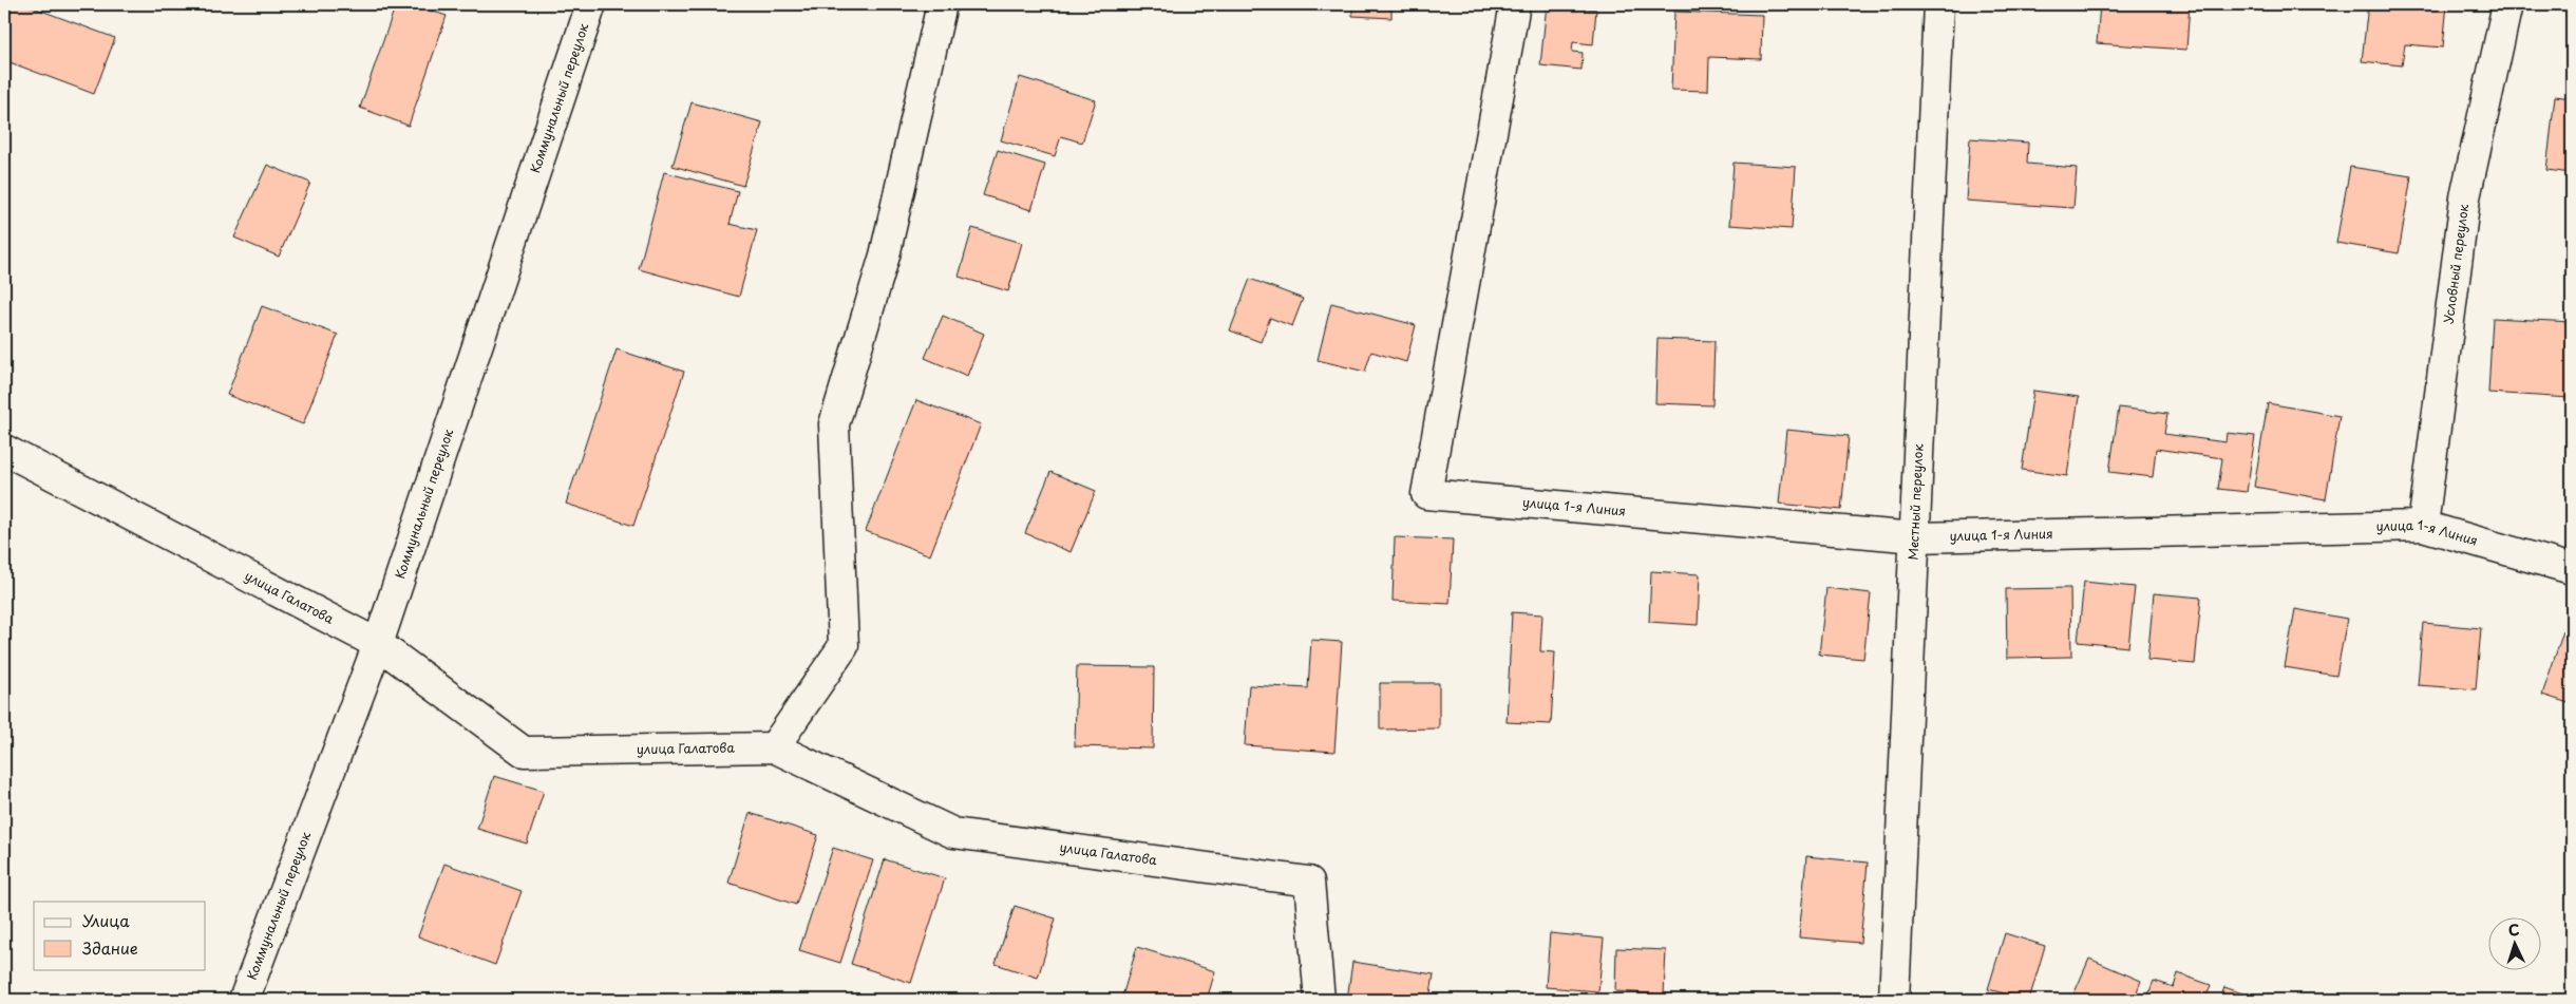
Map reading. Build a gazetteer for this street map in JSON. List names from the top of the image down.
{
  "streets": {
    "street": [
      "Коммунальный переулок",
      "Условный переулок",
      "Местный переулок",
      "улица 1-я Линия",
      "улица Галатова"
    ]
  },
  "crossings": [
    ["Коммунальный переулок", "улица Галатова"],
    ["Условный переулок", "улица 1-я Линия"],
    ["Местный переулок", "улица 1-я Линия"]
  ],
  "legend": ["Улица", "Здание"],
  "north": "top"
}
